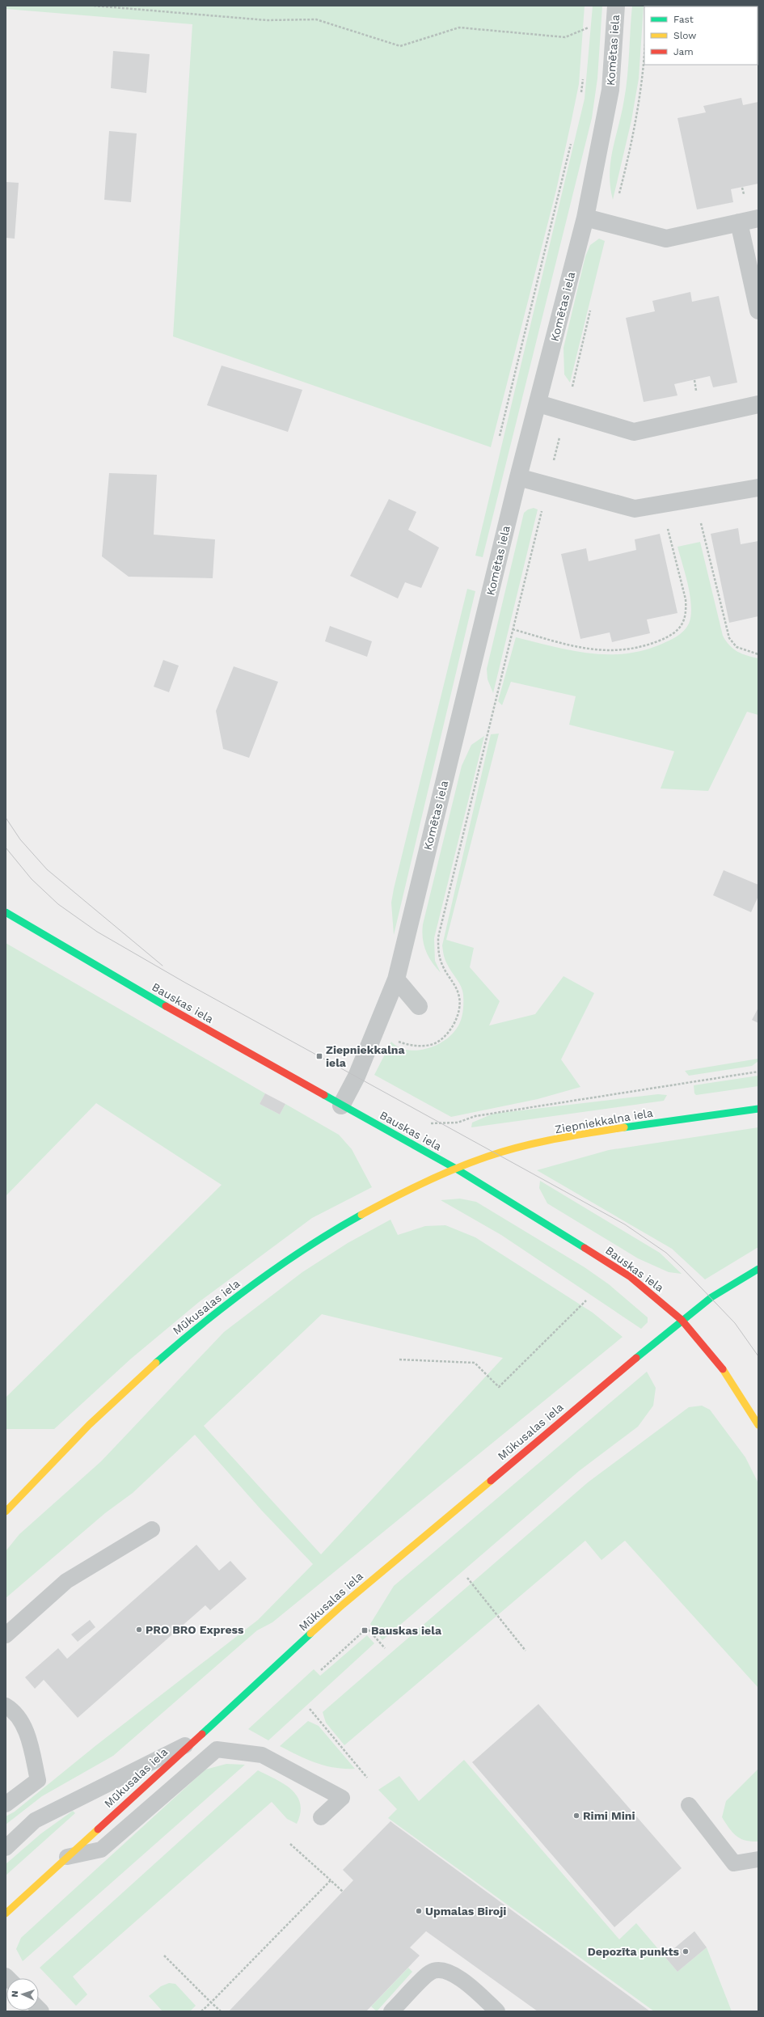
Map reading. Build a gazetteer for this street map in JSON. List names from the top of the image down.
{
  "streets": {
    "main road": ["Bauskas iela", "Ziepniekkalna iela", "Mūkusalas iela"],
    "street": ["Komētas iela"]
  },
  "crossings": [
    ["Komētas iela", "Bauskas iela"],
    ["Bauskas iela", "Ziepniekkalna iela"],
    ["Bauskas iela", "Mūkusalas iela"],
    ["Ziepniekkalna iela", "Mūkusalas iela"]
  ],
  "places": {
    "transit": ["Ziepniekkalna iela", "Bauskas iela"],
    "other": [
      "PRO BRO Express",
      "Rimi Mini",
      "Upmalas Biroji",
      "Depozīta punkts"
    ]
  },
  "legend": ["Fast", "Slow", "Jam"],
  "north": "left"
}
